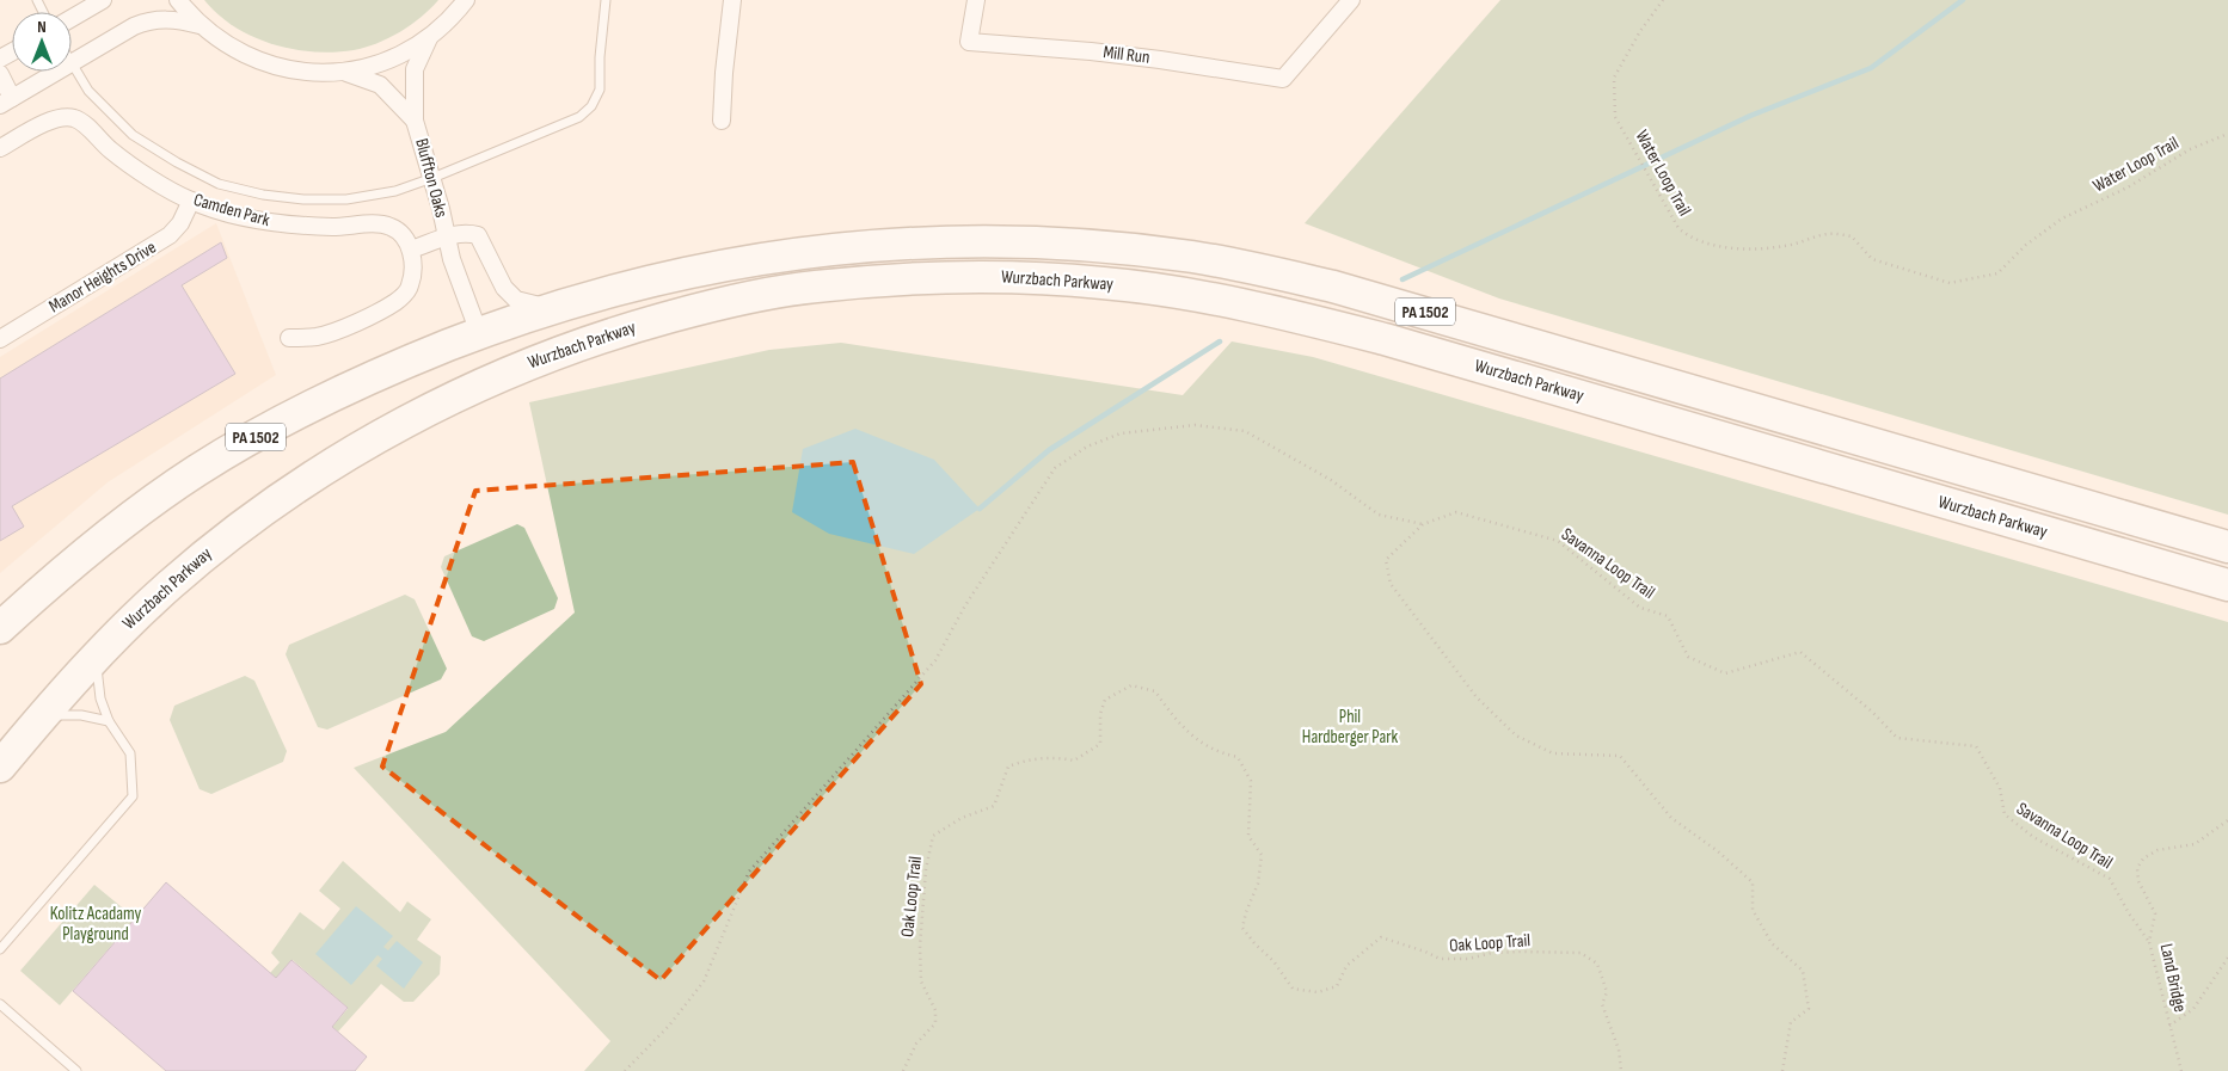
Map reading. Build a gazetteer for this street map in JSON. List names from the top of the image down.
{
  "streets": {
    "highway": ["Wurzbach Parkway", "PA 1502"],
    "street": [
      "Mill Run",
      "Bluffton Oaks",
      "Camden Park",
      "Manor Heights Drive"
    ],
    "path": [
      "Water Loop Trail",
      "Savanna Loop Trail",
      "Oak Loop Trail",
      "Land Bridge"
    ]
  },
  "crossings": [
    ["Bluffton Oaks", "Wurzbach Parkway"],
    ["Camden Park", "Manor Heights Drive"],
    ["Savanna Loop Trail", "Land Bridge"]
  ],
  "parks": ["Phil Hardberger Park", "Kolitz Acadamy Playground"],
  "north": "top"
}
